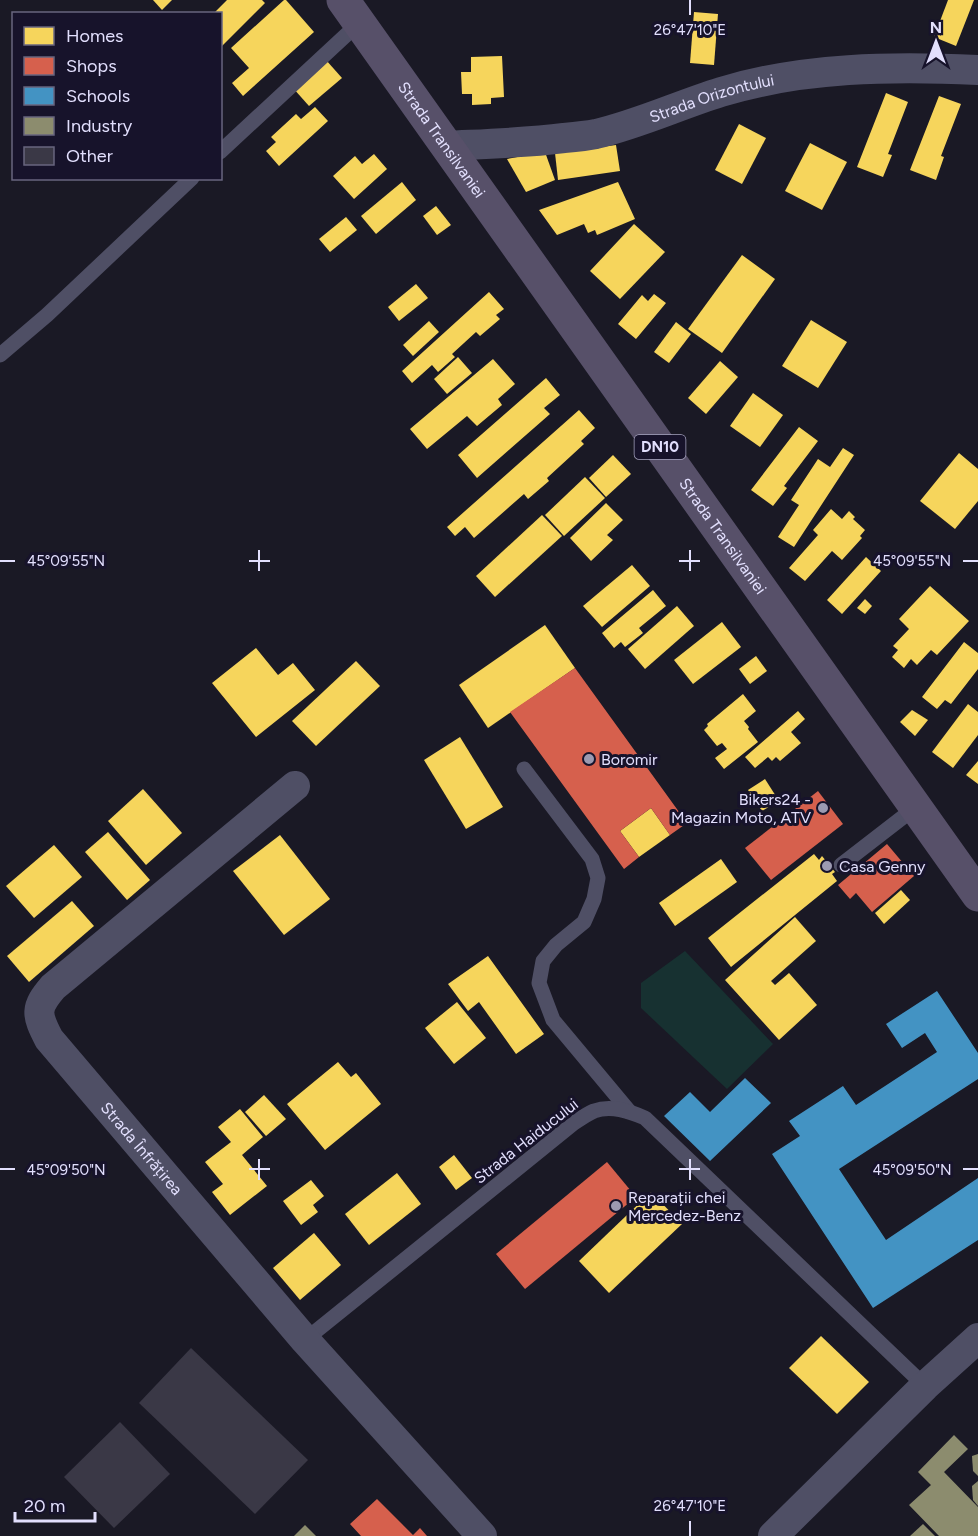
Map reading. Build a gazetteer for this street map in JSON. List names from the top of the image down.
{
  "streets": {
    "main road": ["Strada Transilvaniei", "DN10"],
    "street": ["Strada Orizontului", "Strada Înfrățirea"],
    "lane": ["Strada Haiducului"]
  },
  "crossings": [
    ["Strada Orizontului", "Strada Transilvaniei"],
    ["Strada Haiducului", "Strada Înfrățirea"]
  ],
  "places": [
    "Boromir",
    "Bikers24 - Magazin Moto, ATV",
    "Casa Genny",
    "Reparații chei Mercedez-Benz"
  ],
  "legend": [
    "Homes",
    "Shops",
    "Schools",
    "Industry",
    "Other"
  ],
  "scale_bar": "20 m",
  "north": "top",
  "coordinates": ["26°47'10\"E", "45°09'55\"N", "45°09'50\"N"]
}
